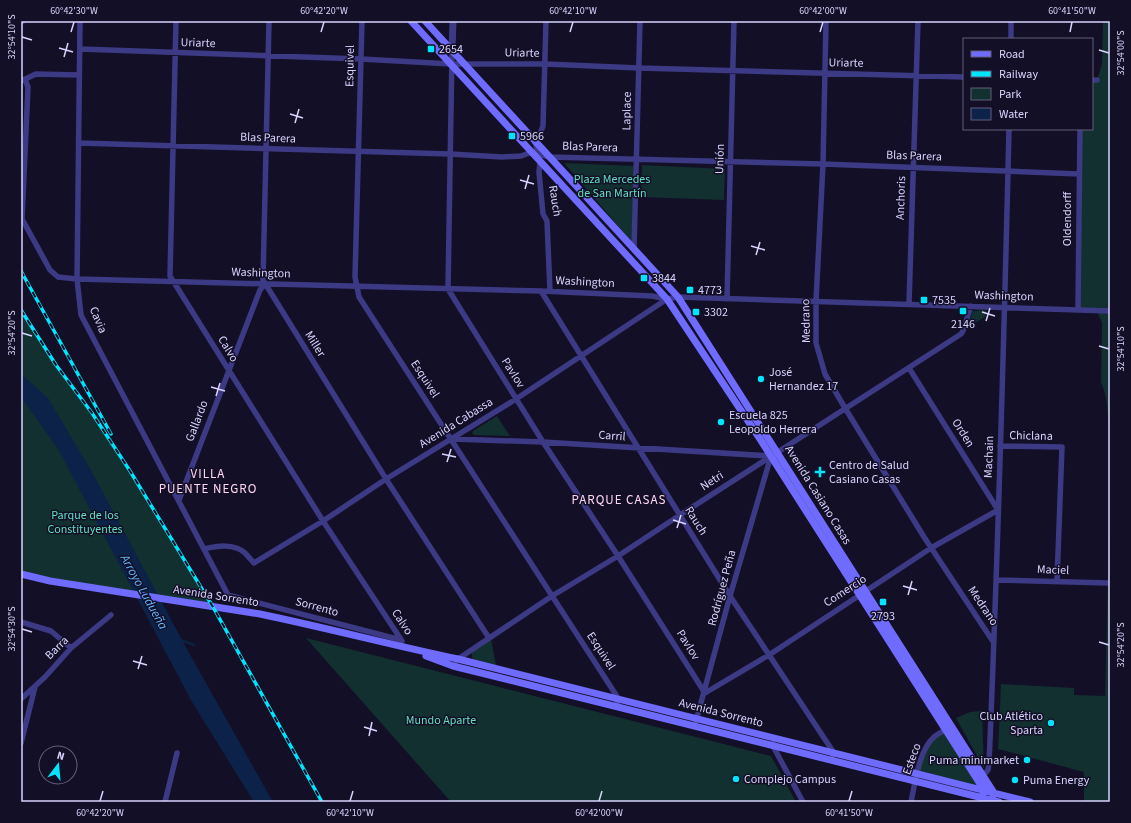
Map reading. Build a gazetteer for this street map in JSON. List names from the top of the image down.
{
  "streets": {
    "main road": ["Avenida Casiano Casas", "Avenida Sorrento"],
    "street": [
      "Uriarte",
      "Esquivel",
      "Laplace",
      "Blas Parera",
      "Unión",
      "Anchoris",
      "Rauch",
      "Oldendorff",
      "Washington",
      "Cavia",
      "Medrano",
      "Miller",
      "Calvo",
      "Pavlov",
      "Gallardo",
      "Avenida Cabassa",
      "Orden",
      "Carril",
      "Chiclana",
      "Machain",
      "Netri",
      "Maciel",
      "Rodríguez Peña",
      "Comercio",
      "Sorrento",
      "Barra",
      "Esteco"
    ]
  },
  "crossings": [
    ["Uriarte", "Esquivel"],
    ["Uriarte", "Laplace"],
    ["Uriarte", "Unión"],
    ["Uriarte", "Anchoris"],
    ["Uriarte", "Cavia"],
    ["Uriarte", "Medrano"],
    ["Uriarte", "Miller"],
    ["Uriarte", "Calvo"],
    ["Uriarte", "Avenida Casiano Casas"],
    ["Esquivel", "Blas Parera"],
    ["Esquivel", "Washington"],
    ["Esquivel", "Avenida Cabassa"],
    ["Esquivel", "Carril"],
    ["Esquivel", "Netri"],
    ["Esquivel", "Avenida Sorrento"],
    ["Laplace", "Blas Parera"],
    ["Laplace", "Avenida Casiano Casas"],
    ["Blas Parera", "Unión"],
    ["Blas Parera", "Anchoris"],
    ["Blas Parera", "Oldendorff"],
    ["Blas Parera", "Cavia"],
    ["Blas Parera", "Medrano"],
    ["Blas Parera", "Miller"],
    ["Blas Parera", "Calvo"],
    ["Blas Parera", "Machain"],
    ["Blas Parera", "Avenida Casiano Casas"],
    ["Unión", "Washington"],
    ["Anchoris", "Washington"],
    ["Rauch", "Washington"],
    ["Rauch", "Avenida Cabassa"],
    ["Rauch", "Carril"],
    ["Rauch", "Netri"],
    ["Rauch", "Avenida Casiano Casas"],
    ["Rauch", "Rodríguez Peña"],
    ["Rauch", "Comercio"],
    ["Rauch", "Avenida Sorrento"],
    ["Oldendorff", "Washington"],
    ["Washington", "Cavia"],
    ["Washington", "Medrano"],
    ["Washington", "Miller"],
    ["Washington", "Calvo"],
    ["Washington", "Pavlov"],
    ["Washington", "Gallardo"],
    ["Washington", "Avenida Cabassa"],
    ["Washington", "Machain"],
    ["Washington", "Netri"],
    ["Washington", "Avenida Casiano Casas"],
    ["Cavia", "Gallardo"],
    ["Cavia", "Avenida Cabassa"],
    ["Cavia", "Sorrento"],
    ["Medrano", "Machain"],
    ["Medrano", "Netri"],
    ["Medrano", "Comercio"],
    ["Miller", "Gallardo"],
    ["Miller", "Avenida Cabassa"],
    ["Miller", "Netri"],
    ["Calvo", "Gallardo"],
    ["Calvo", "Avenida Cabassa"],
    ["Calvo", "Avenida Sorrento"],
    ["Calvo", "Sorrento"],
    ["Pavlov", "Avenida Cabassa"],
    ["Pavlov", "Carril"],
    ["Pavlov", "Netri"],
    ["Pavlov", "Rodríguez Peña"],
    ["Pavlov", "Comercio"],
    ["Avenida Cabassa", "Carril"],
    ["Avenida Cabassa", "Avenida Casiano Casas"],
    ["Orden", "Machain"],
    ["Orden", "Netri"],
    ["Orden", "Comercio"],
    ["Carril", "Netri"],
    ["Carril", "Avenida Casiano Casas"],
    ["Carril", "Rodríguez Peña"],
    ["Chiclana", "Machain"],
    ["Chiclana", "Maciel"],
    ["Machain", "Avenida Casiano Casas"],
    ["Machain", "Maciel"],
    ["Machain", "Comercio"],
    ["Netri", "Avenida Casiano Casas"],
    ["Netri", "Rodríguez Peña"],
    ["Netri", "Avenida Sorrento"],
    ["Avenida Casiano Casas", "Rodríguez Peña"],
    ["Avenida Casiano Casas", "Comercio"],
    ["Avenida Casiano Casas", "Avenida Sorrento"],
    ["Avenida Casiano Casas", "Esteco"],
    ["Rodríguez Peña", "Comercio"],
    ["Rodríguez Peña", "Avenida Sorrento"],
    ["Avenida Sorrento", "Esteco"]
  ],
  "districts": ["VILLA PUENTE NEGRO", "PARQUE CASAS"],
  "water": ["Arroyo Ludueña"],
  "parks": ["Plaza Mercedes de San Martín", "Parque de los Constituyentes", "Mundo Aparte"],
  "places": {
    "transit": [
      "2654",
      "5966",
      "3844",
      "4773",
      "7535",
      "2146",
      "3302",
      "2793"
    ],
    "other": [
      "José Hernandez 17",
      "Escuela 825 Leopoldo Herrera",
      "Club Atlético Sparta",
      "Puma minimarket",
      "Complejo Campus",
      "Puma Energy"
    ],
    "health": ["Centro de Salud Casiano Casas"]
  },
  "legend": [
    "Road",
    "Railway",
    "Park",
    "Water"
  ],
  "north": "top",
  "coordinates": [
    "60°42'30\"W",
    "60°42'20\"W",
    "60°42'10\"W",
    "60°42'00\"W",
    "60°41'50\"W",
    "32°54'10\"S",
    "32°54'00\"S",
    "32°54'20\"S",
    "32°54'30\"S"
  ]
}
